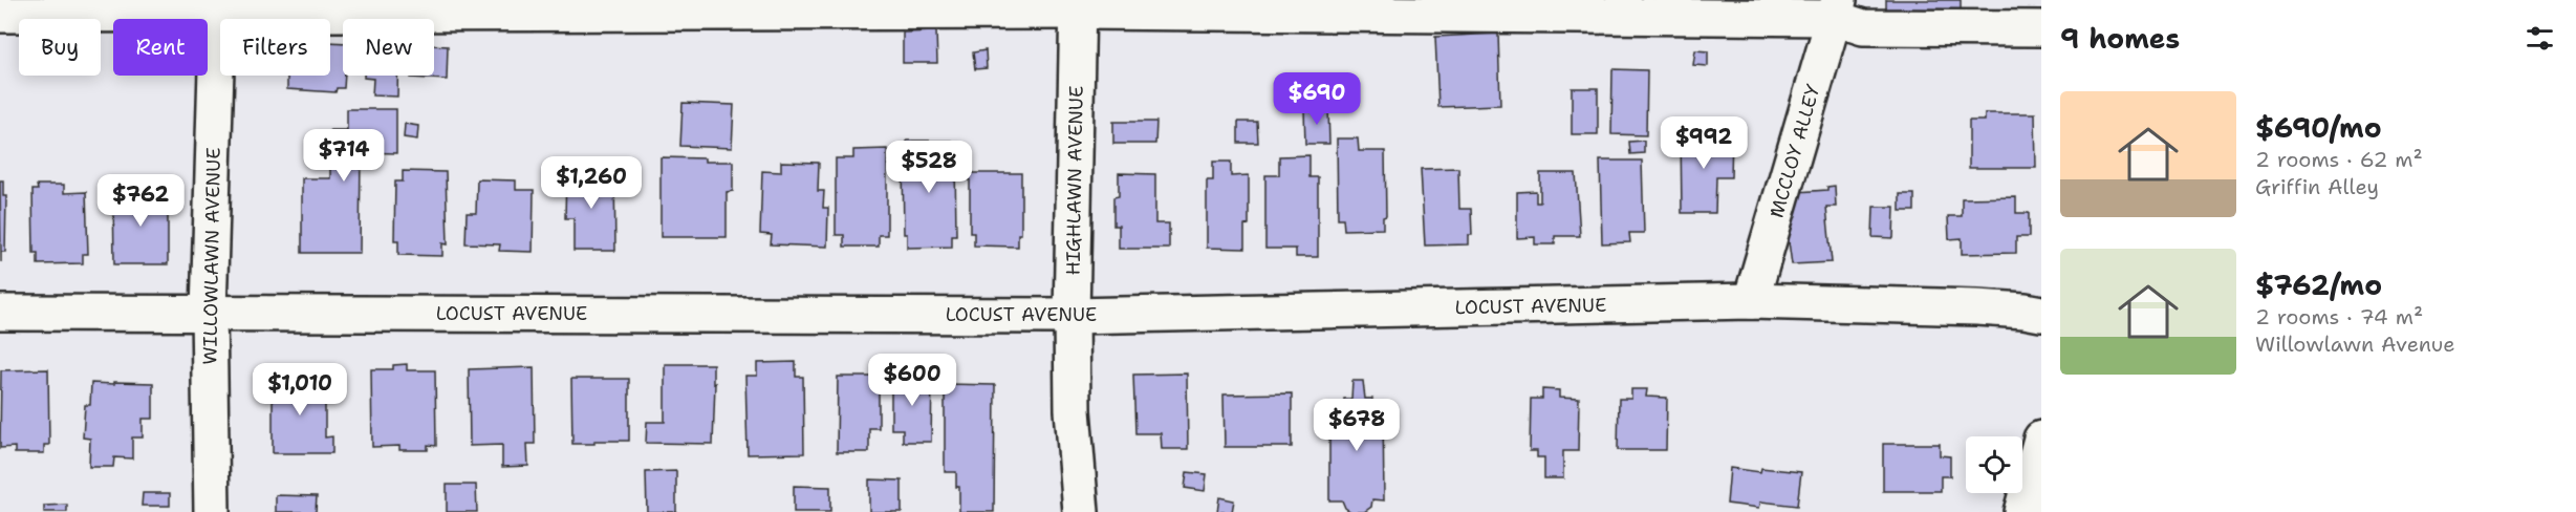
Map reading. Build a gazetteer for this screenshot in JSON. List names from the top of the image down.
{
  "streets": {
    "street": [
      "MCCLOY ALLEY",
      "HIGHLAWN AVENUE",
      "WILLOWLAWN AVENUE",
      "LOCUST AVENUE"
    ]
  },
  "crossings": [
    ["MCCLOY ALLEY", "LOCUST AVENUE"],
    ["HIGHLAWN AVENUE", "LOCUST AVENUE"],
    ["WILLOWLAWN AVENUE", "LOCUST AVENUE"]
  ],
  "page": {
    "heading": "9 homes",
    "chip": [
      "Buy",
      "Rent",
      "Filters",
      "New"
    ],
    "price": [
      "$690",
      "$992",
      "$714",
      "$528",
      "$1,260",
      "$762",
      "$600",
      "$1,010",
      "$678"
    ],
    "list": [
      {
        "name": "$690/mo",
        "note": "2 rooms · 62 m² · Griffin Alley"
      },
      {
        "name": "$762/mo",
        "note": "2 rooms · 74 m² · Willowlawn Avenue"
      }
    ]
  }
}
